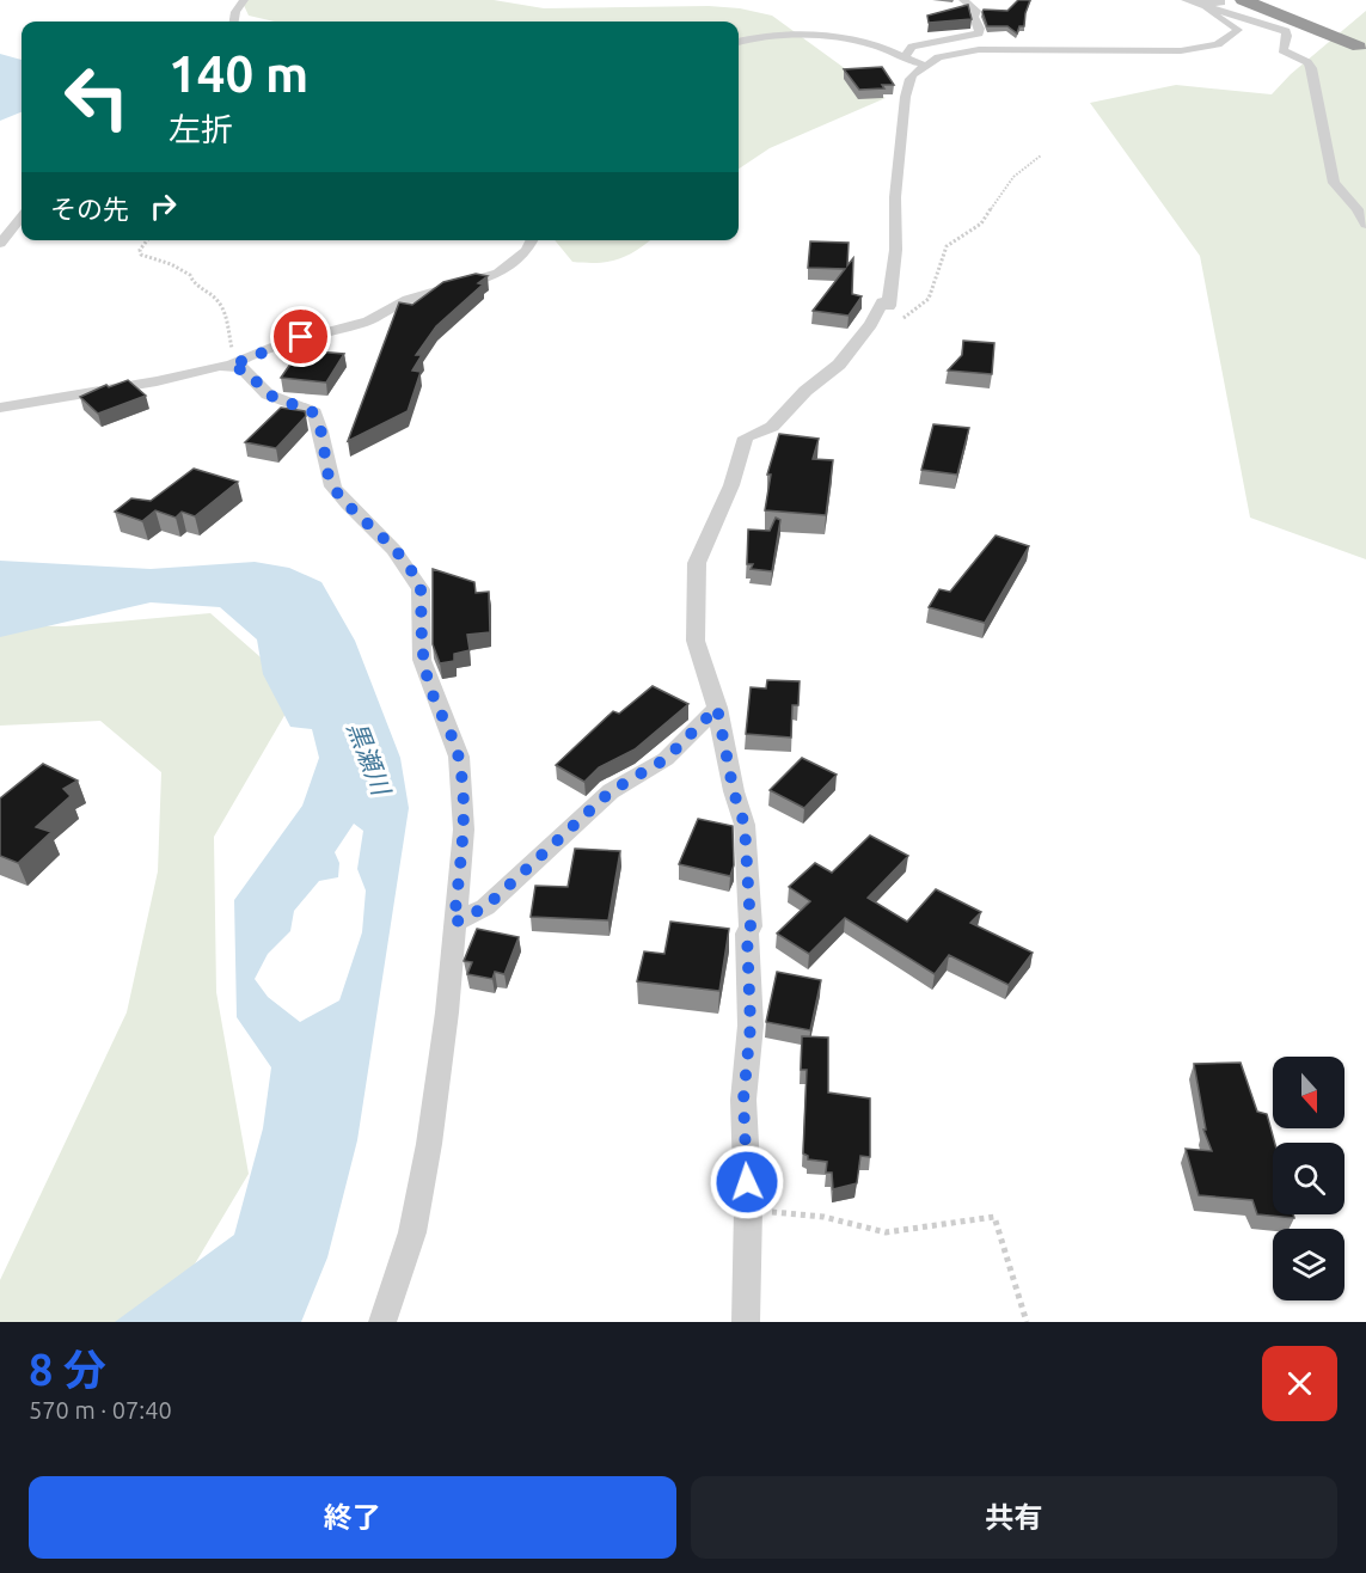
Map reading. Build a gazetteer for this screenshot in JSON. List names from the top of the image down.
{
  "water": ["黒瀬川"],
  "north": "bottom",
  "page": {
    "turn": ["140 m", "左折"],
    "then": "その先",
    "heading": ["8 分", "570 m · 07:40"],
    "buttons": ["終了", "共有"]
  }
}
